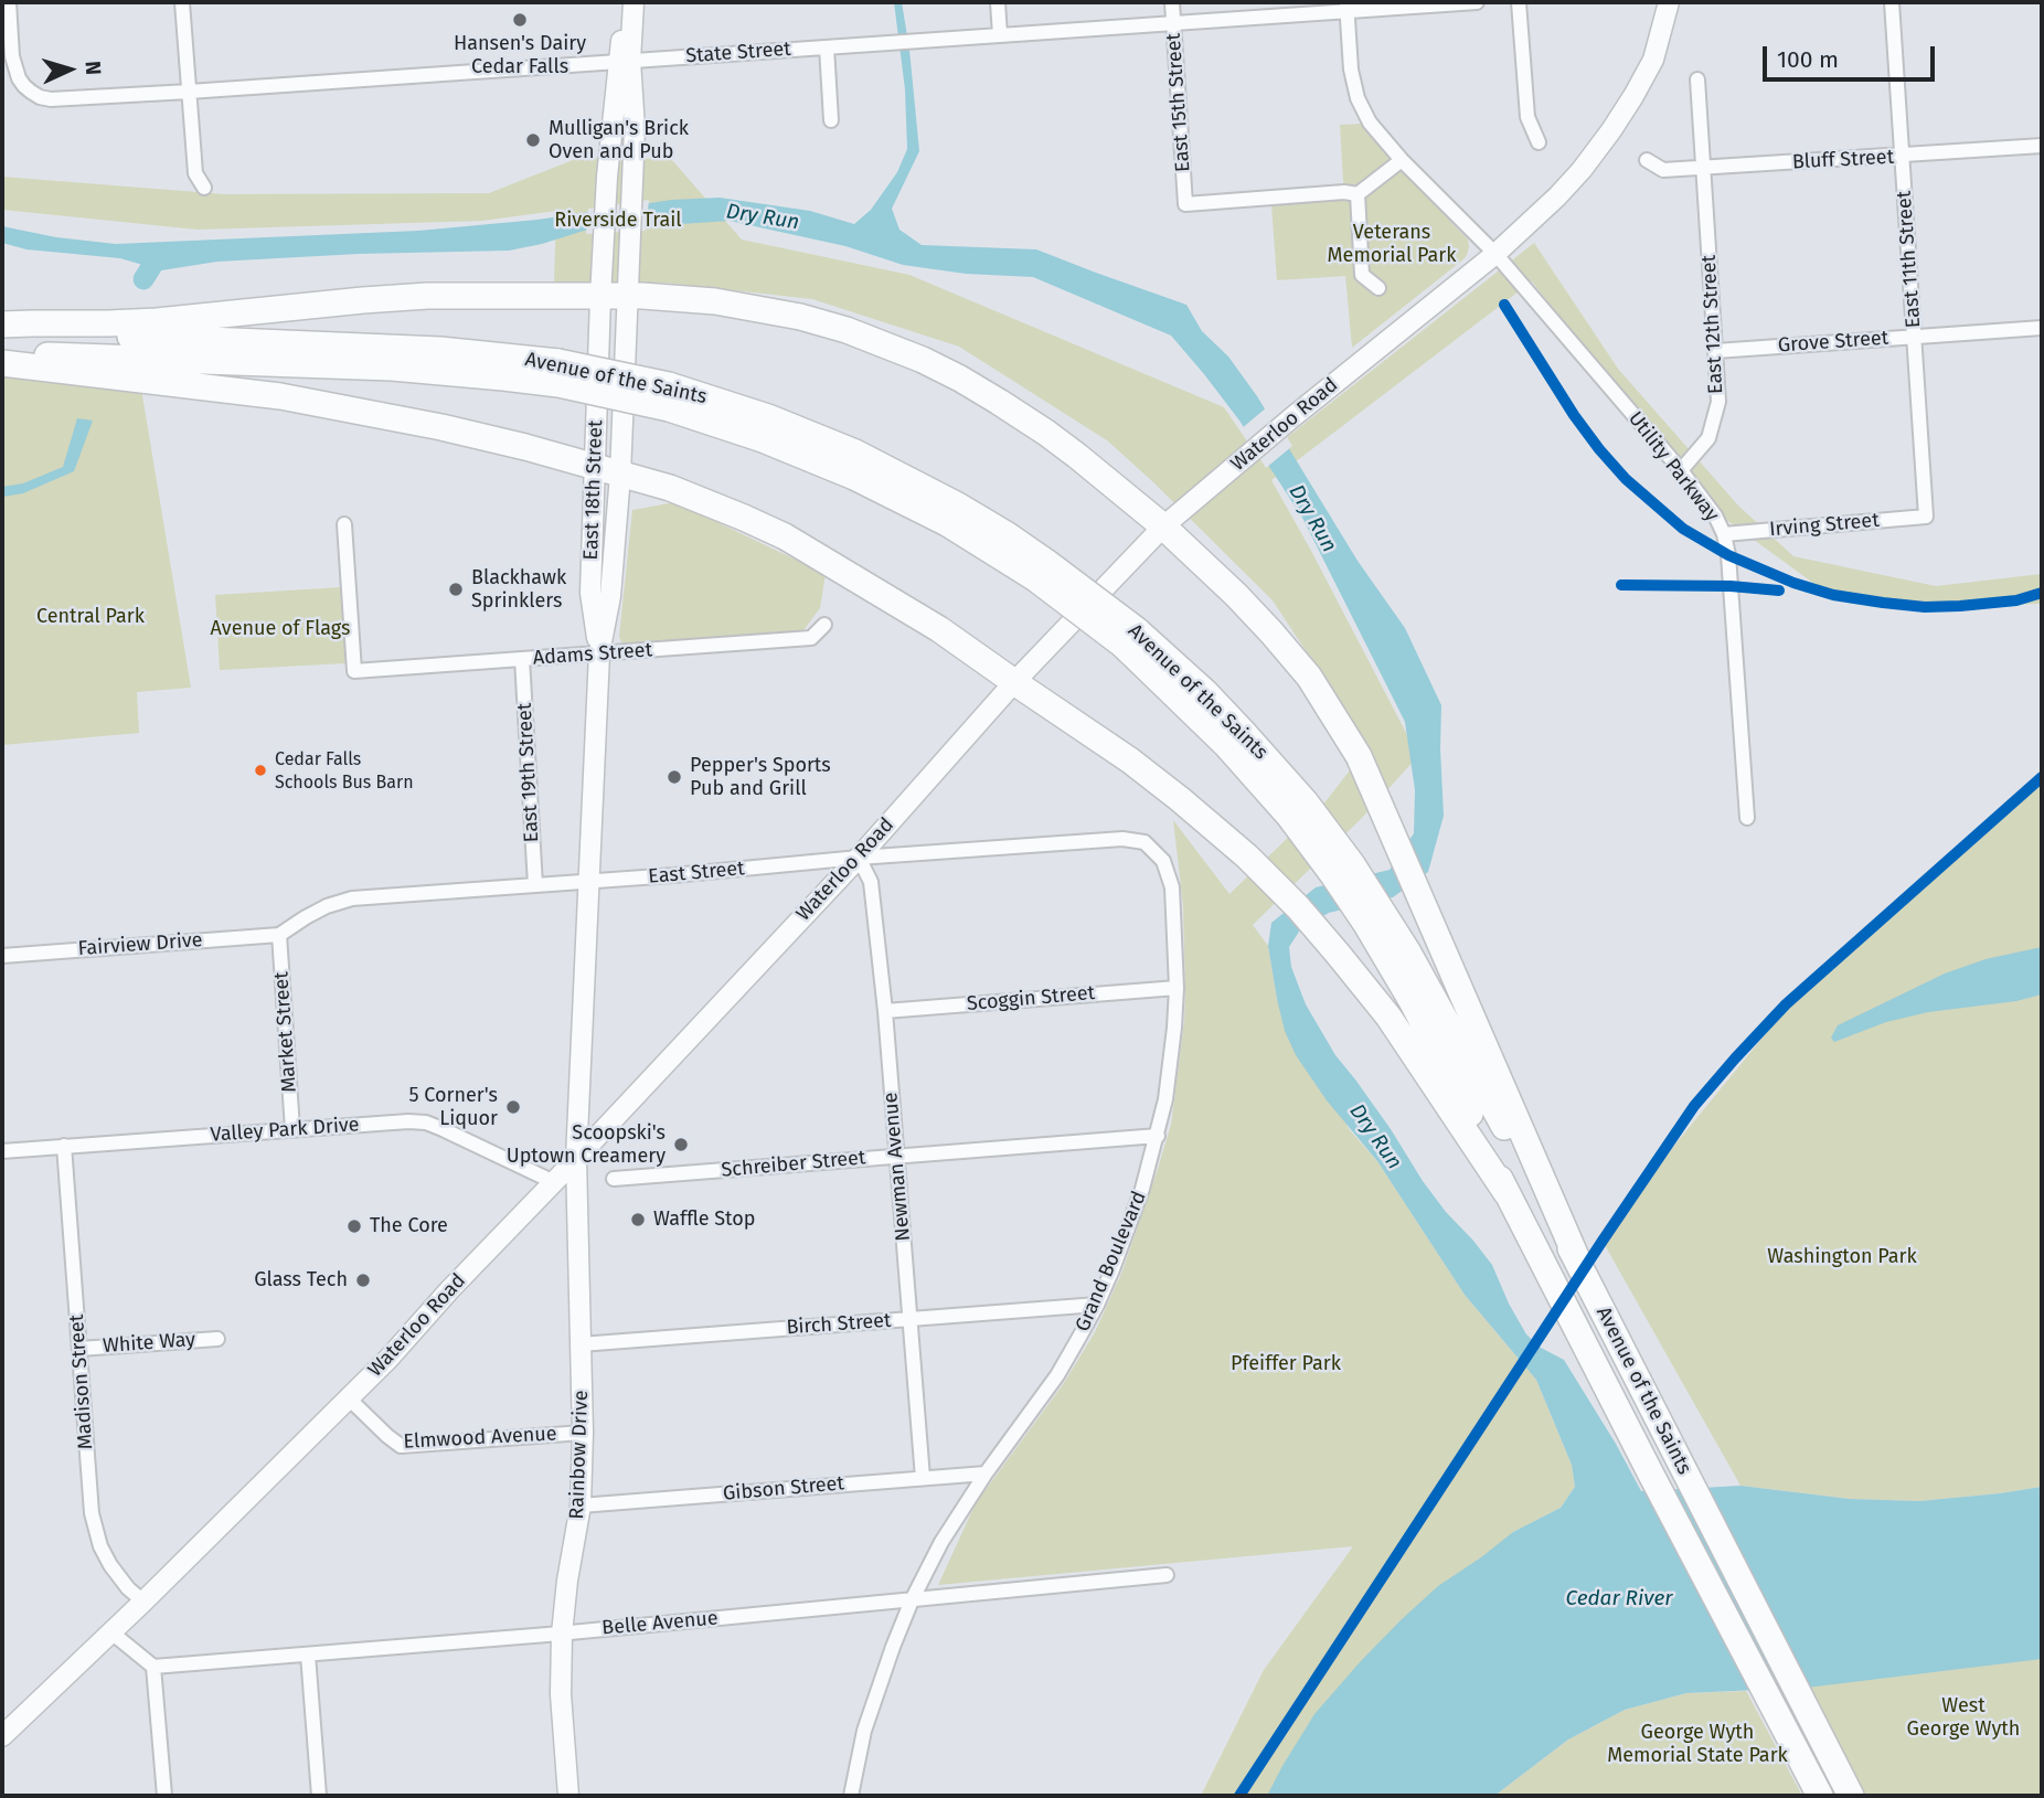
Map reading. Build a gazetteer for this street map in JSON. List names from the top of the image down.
{
  "streets": {
    "highway": ["Avenue of the Saints"],
    "main road": ["Waterloo Road", "East 18th Street", "Rainbow Drive"],
    "street": [
      "State Street",
      "East 15th Street",
      "Bluff Street",
      "East 11th Street",
      "East 12th Street",
      "Grove Street",
      "Utility Parkway",
      "Irving Street",
      "Adams Street",
      "East 19th Street",
      "East Street",
      "Fairview Drive",
      "Scoggin Street",
      "Market Street",
      "Valley Park Drive",
      "Schreiber Street",
      "Newman Avenue",
      "Grand Boulevard",
      "Birch Street",
      "White Way",
      "Madison Street",
      "Elmwood Avenue",
      "Gibson Street",
      "Belle Avenue"
    ]
  },
  "crossings": [
    ["State Street", "East 15th Street"],
    ["State Street", "Utility Parkway"],
    ["State Street", "East 18th Street"],
    ["Bluff Street", "East 11th Street"],
    ["Bluff Street", "East 12th Street"],
    ["East 11th Street", "Grove Street"],
    ["East 11th Street", "Irving Street"],
    ["East 12th Street", "Grove Street"],
    ["East 12th Street", "Utility Parkway"],
    ["Waterloo Road", "Utility Parkway"],
    ["Waterloo Road", "East 18th Street"],
    ["Waterloo Road", "East Street"],
    ["Waterloo Road", "Valley Park Drive"],
    ["Waterloo Road", "Newman Avenue"],
    ["Waterloo Road", "Madison Street"],
    ["Waterloo Road", "Elmwood Avenue"],
    ["Waterloo Road", "Rainbow Drive"],
    ["Utility Parkway", "Irving Street"],
    ["East 18th Street", "Adams Street"],
    ["East 18th Street", "East Street"],
    ["East 18th Street", "Rainbow Drive"],
    ["Adams Street", "East 19th Street"],
    ["East 19th Street", "East Street"],
    ["East Street", "Fairview Drive"],
    ["East Street", "Market Street"],
    ["East Street", "Newman Avenue"],
    ["East Street", "Grand Boulevard"],
    ["Fairview Drive", "Market Street"],
    ["Scoggin Street", "Newman Avenue"],
    ["Scoggin Street", "Grand Boulevard"],
    ["Market Street", "Valley Park Drive"],
    ["Valley Park Drive", "Madison Street"],
    ["Schreiber Street", "Newman Avenue"],
    ["Schreiber Street", "Grand Boulevard"],
    ["Newman Avenue", "Birch Street"],
    ["Newman Avenue", "Gibson Street"],
    ["Grand Boulevard", "Birch Street"],
    ["Grand Boulevard", "Gibson Street"],
    ["Grand Boulevard", "Belle Avenue"],
    ["Birch Street", "Rainbow Drive"],
    ["White Way", "Madison Street"],
    ["Elmwood Avenue", "Rainbow Drive"],
    ["Rainbow Drive", "Gibson Street"],
    ["Rainbow Drive", "Belle Avenue"]
  ],
  "water": ["Dry Run", "Cedar River"],
  "parks": [
    "Riverside Trail",
    "Veterans Memorial Park",
    "Central Park",
    "Avenue of Flags",
    "Washington Park",
    "Pfeiffer Park",
    "West George Wyth",
    "George Wyth Memorial State Park"
  ],
  "places": [
    "Hansen's Dairy Cedar Falls",
    "Mulligan's Brick Oven and Pub",
    "Blackhawk Sprinklers",
    "Cedar Falls Schools Bus Barn",
    "Pepper's Sports Pub and Grill",
    "5 Corner's Liquor",
    "Scoopski's Uptown Creamery",
    "Waffle Stop",
    "The Core",
    "Glass Tech"
  ],
  "scale_bar": "100 m",
  "north": "right"
}
